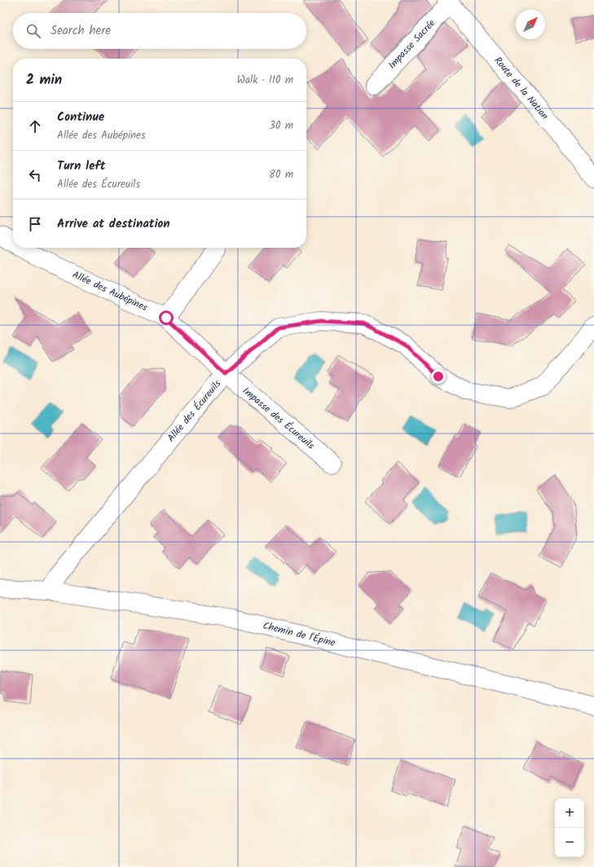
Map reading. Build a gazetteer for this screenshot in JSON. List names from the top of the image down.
{
  "streets": {
    "street": [
      "Impasse Sacrée",
      "Route de la Nation",
      "Allée des Aubépines",
      "Allée des Écureuils",
      "Impasse des Écureuils",
      "Chemin de l'Épine"
    ]
  },
  "crossings": [
    ["Impasse Sacrée", "Route de la Nation"],
    ["Allée des Aubépines", "Allée des Écureuils"],
    ["Allée des Aubépines", "Impasse des Écureuils"],
    ["Allée des Écureuils", "Impasse des Écureuils"],
    ["Allée des Écureuils", "Chemin de l'Épine"]
  ],
  "north": "top right",
  "page": {
    "search": "Search here",
    "heading": ["2 min", "Walk · 110 m"],
    "list": [
      ["Continue", "Allée des Aubépines", "30 m"],
      ["Turn left", "Allée des Écureuils", "80 m"],
      "Arrive at destination"
    ],
    "map_buttons": ["+", "−"]
  }
}
